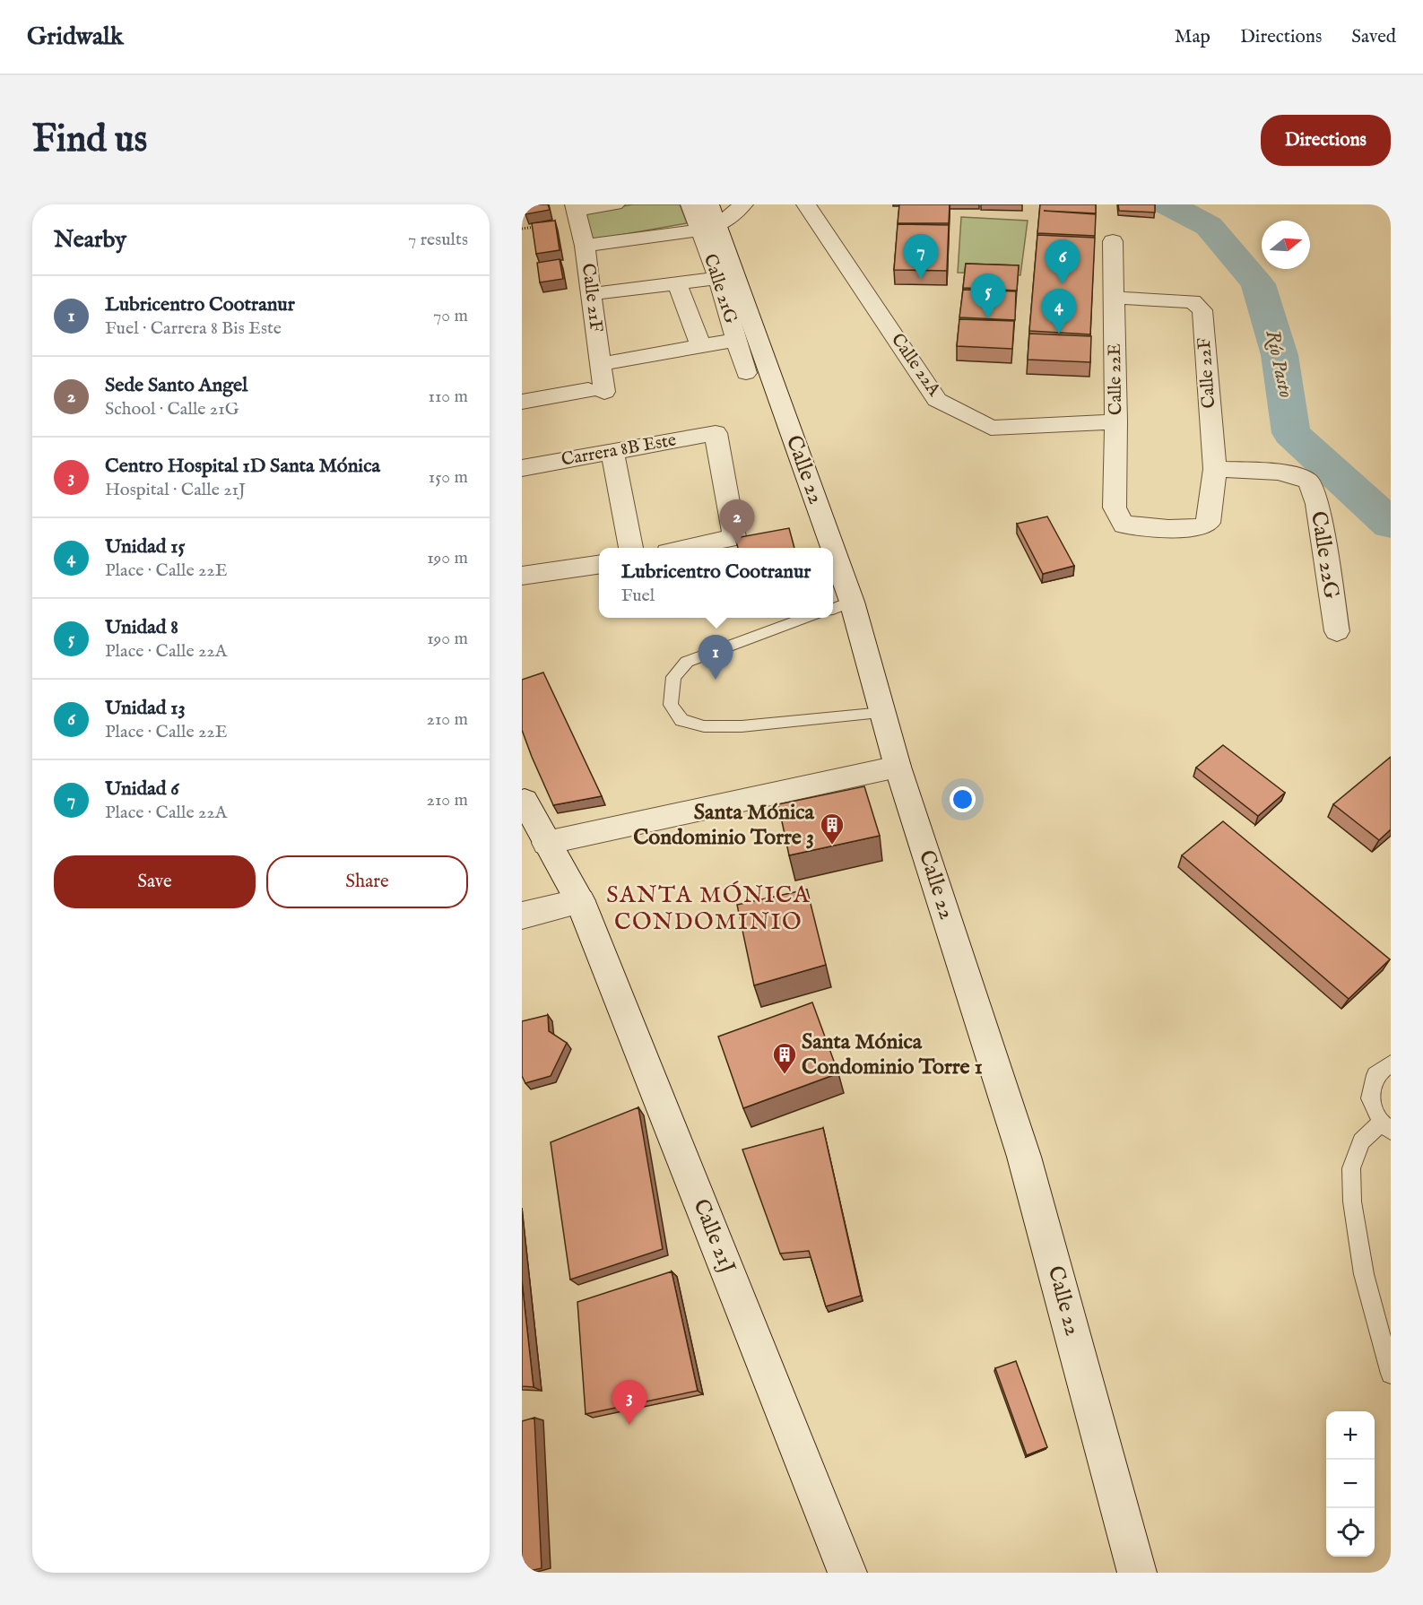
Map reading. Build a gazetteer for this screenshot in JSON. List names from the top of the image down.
{
  "streets": {
    "street": [
      "Calle 21G",
      "Calle 21F",
      "Calle 22A",
      "Calle 22F",
      "Calle 22E",
      "Carrera 8B Este",
      "Calle 22",
      "Calle 22G",
      "Calle 21J"
    ]
  },
  "crossings": [
    ["Calle 21G", "Calle 22"],
    ["Calle 22A", "Calle 22E"],
    ["Calle 22F", "Calle 22E"],
    ["Calle 22F", "Calle 22G"]
  ],
  "districts": ["SANTA MÓNICA CONDOMINIO"],
  "water": ["Río Pasto"],
  "places": {
    "building": ["Santa Mónica Condominio Torre 3", "Santa Mónica Condominio Torre 1"]
  },
  "north": "right",
  "page": {
    "header": "Gridwalk",
    "nav": ["Map", "Directions", "Saved"],
    "buttons": [
      "Directions",
      ["Save", "Share"]
    ],
    "title": "Find us",
    "heading": ["Nearby", "7 results"],
    "pins": [
      "7",
      "6",
      "5",
      "4",
      "2",
      "1",
      "3"
    ],
    "list": [
      {
        "mark": "1",
        "name": "Lubricentro Cootranur",
        "note": "Fuel · Carrera 8 Bis Este",
        "value": "70 m"
      },
      {
        "mark": "2",
        "name": "Sede Santo Angel",
        "note": "School · Calle 21G",
        "value": "110 m"
      },
      {
        "mark": "3",
        "name": "Centro Hospital 1D Santa Mónica",
        "note": "Hospital · Calle 21J",
        "value": "150 m"
      },
      {
        "mark": "4",
        "name": "Unidad 15",
        "note": "Place · Calle 22E",
        "value": "190 m"
      },
      {
        "mark": "5",
        "name": "Unidad 8",
        "note": "Place · Calle 22A",
        "value": "190 m"
      },
      {
        "mark": "6",
        "name": "Unidad 13",
        "note": "Place · Calle 22E",
        "value": "210 m"
      },
      {
        "mark": "7",
        "name": "Unidad 6",
        "note": "Place · Calle 22A",
        "value": "210 m"
      }
    ],
    "popup": ["Lubricentro Cootranur", "Fuel"],
    "map_buttons": ["+", "−"]
  }
}
